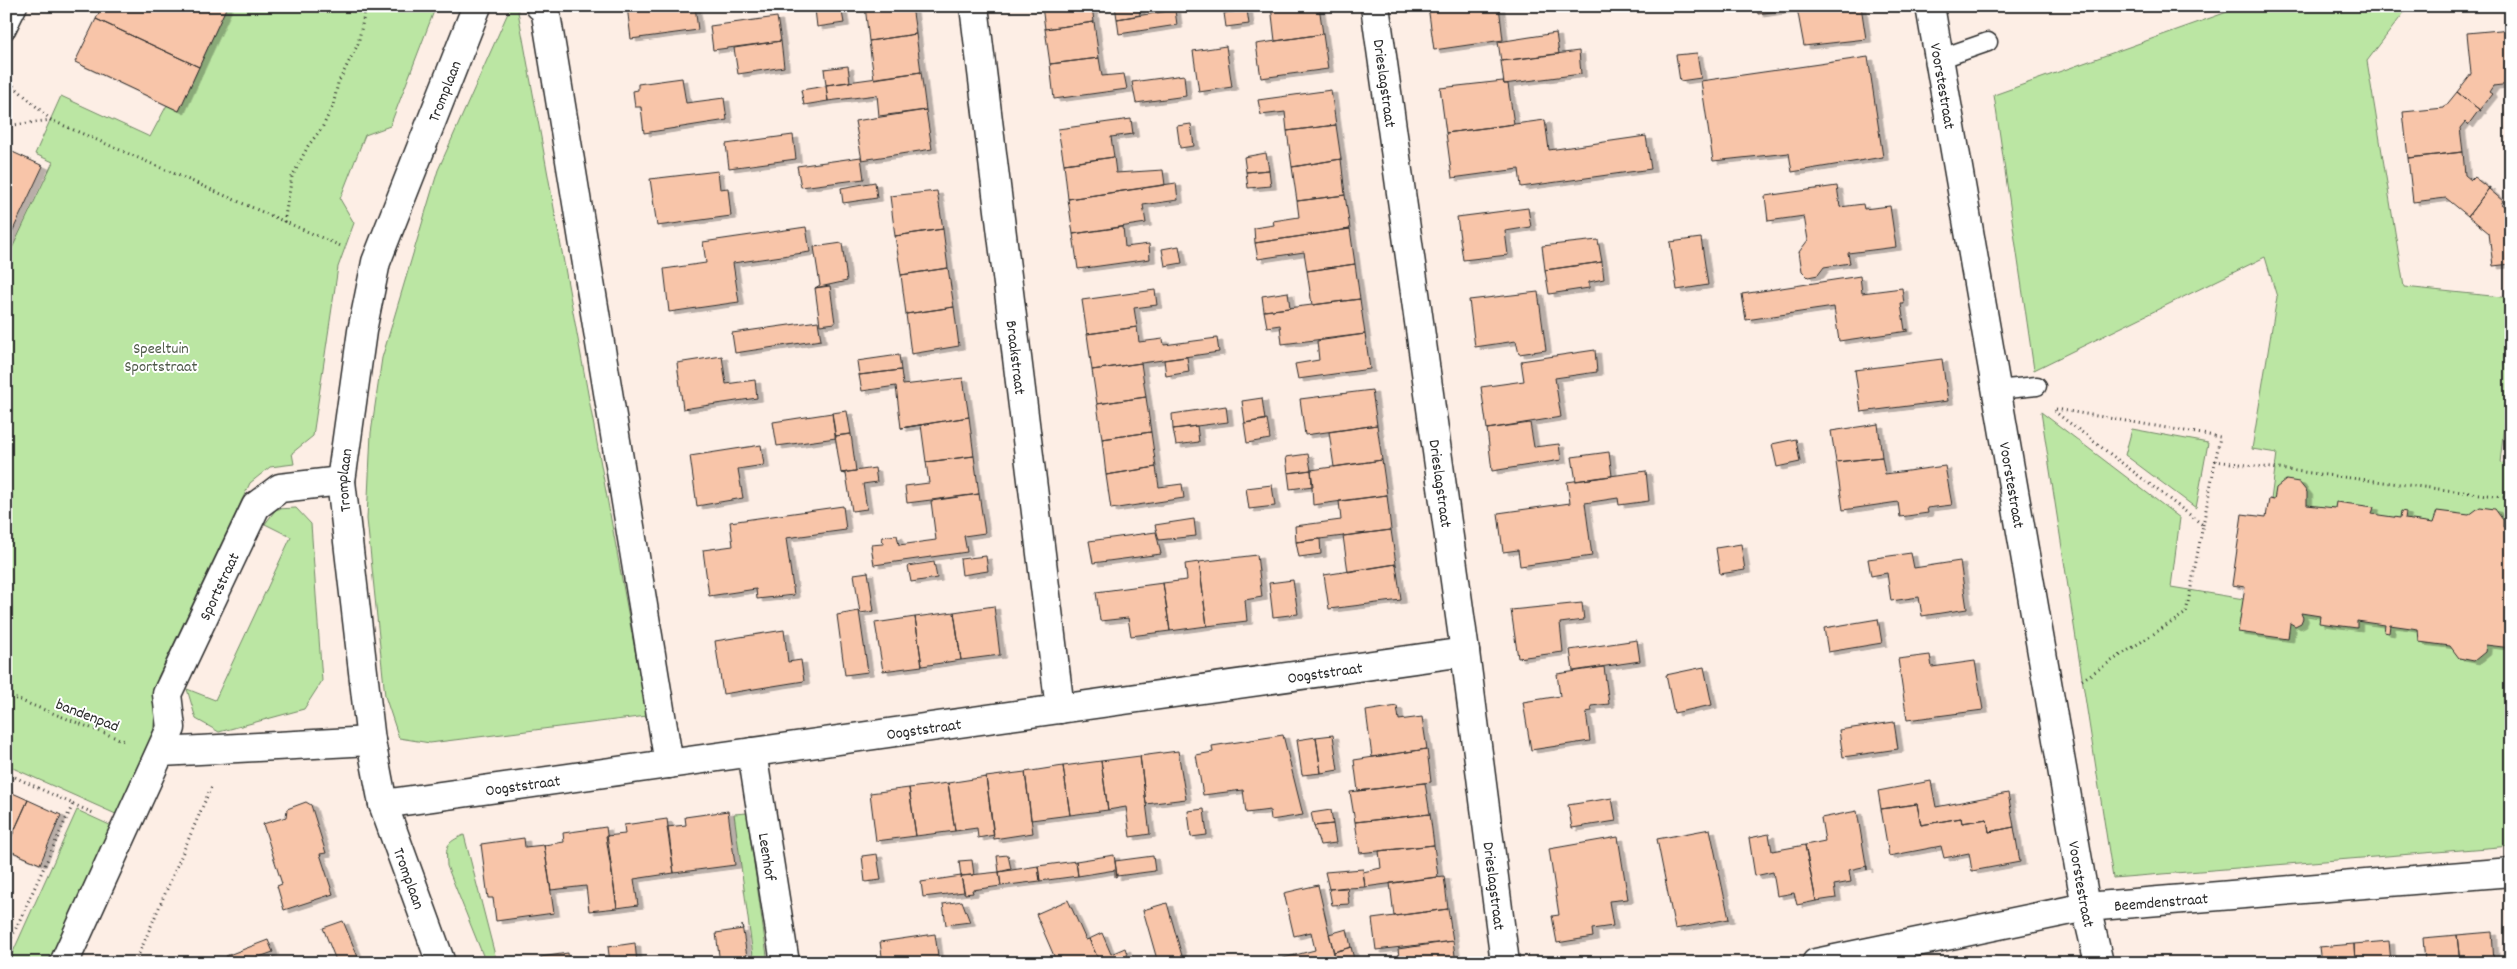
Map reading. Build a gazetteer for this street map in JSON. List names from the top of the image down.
{
  "streets": {
    "street": [
      "Drieslagstraat",
      "Voorstestraat",
      "Tromplaan",
      "Braakstraat",
      "Sportstraat",
      "Oogststraat",
      "Leenhof",
      "Beemdenstraat"
    ],
    "path": ["bandenpad"]
  },
  "crossings": [
    ["Drieslagstraat", "Oogststraat"],
    ["Voorstestraat", "Beemdenstraat"],
    ["Tromplaan", "Sportstraat"],
    ["Tromplaan", "Oogststraat"],
    ["Braakstraat", "Oogststraat"],
    ["Sportstraat", "bandenpad"],
    ["Oogststraat", "Leenhof"]
  ],
  "parks": ["Speeltuin Sportstraat"]
}
